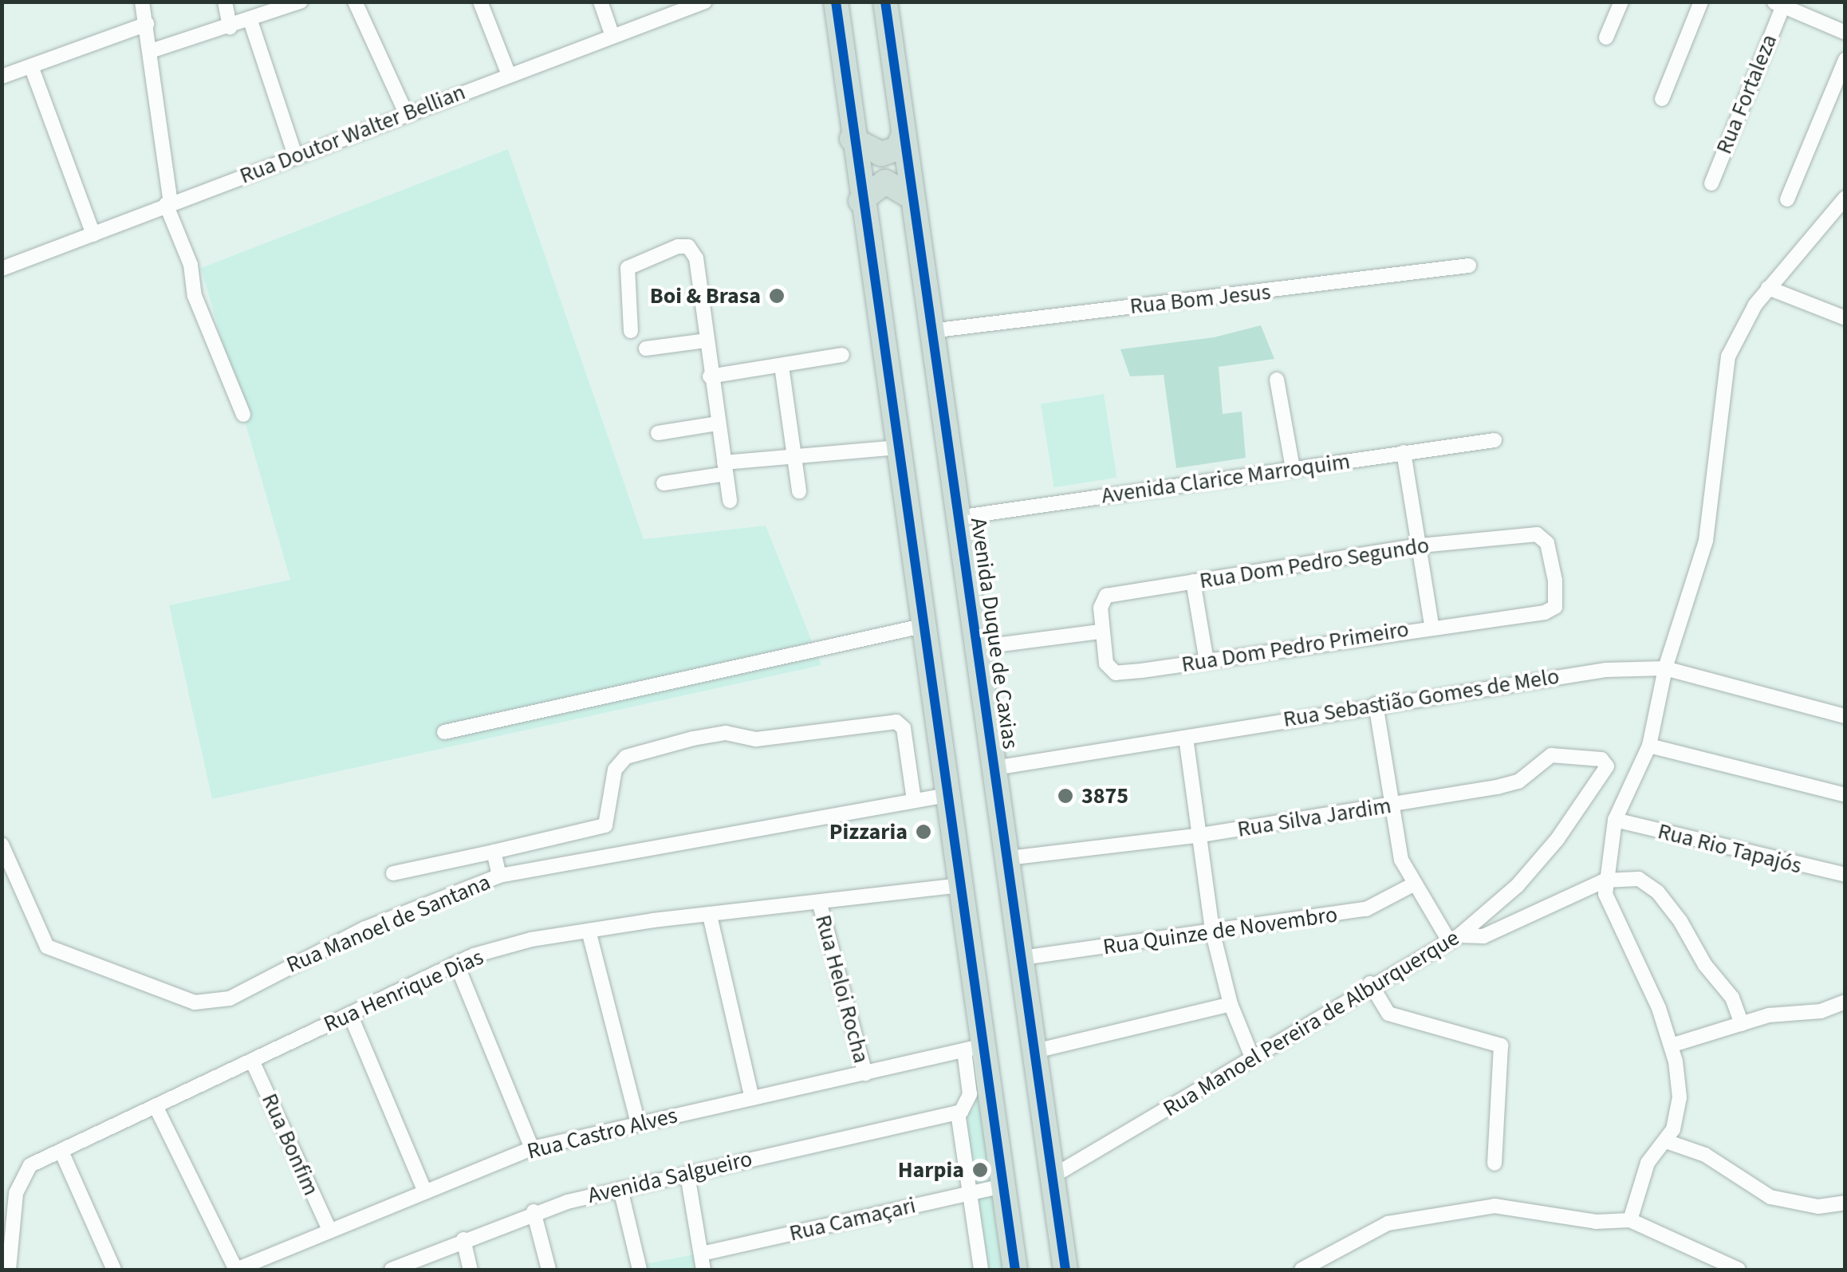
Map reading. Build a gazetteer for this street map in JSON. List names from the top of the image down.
{
  "streets": {
    "highway": ["Avenida Duque de Caxias"],
    "street": [
      "Rua Fortaleza",
      "Rua Doutor Walter Bellian",
      "Rua Bom Jesus",
      "Avenida Clarice Marroquim",
      "Rua Dom Pedro Segundo",
      "Rua Dom Pedro Primeiro",
      "Rua Sebastião Gomes de Melo",
      "Rua Silva Jardim",
      "Rua Rio Tapajós",
      "Rua Manoel de Santana",
      "Rua Quinze de Novembro",
      "Rua Heloi Rocha",
      "Rua Henrique Dias",
      "Rua Manoel Pereira de Alburquerque",
      "Rua Castro Alves",
      "Rua Bonfim",
      "Avenida Salgueiro",
      "Rua Camaçari"
    ]
  },
  "crossings": [
    ["Rua Bom Jesus", "Avenida Duque de Caxias"],
    ["Avenida Clarice Marroquim", "Avenida Duque de Caxias"],
    ["Rua Dom Pedro Segundo", "Rua Dom Pedro Primeiro"],
    ["Avenida Duque de Caxias", "Rua Sebastião Gomes de Melo"],
    ["Avenida Duque de Caxias", "Rua Silva Jardim"],
    ["Avenida Duque de Caxias", "Rua Quinze de Novembro"],
    ["Avenida Duque de Caxias", "Rua Manoel Pereira de Alburquerque"],
    ["Rua Silva Jardim", "Rua Manoel Pereira de Alburquerque"],
    ["Rua Heloi Rocha", "Rua Henrique Dias"],
    ["Rua Heloi Rocha", "Rua Castro Alves"],
    ["Rua Henrique Dias", "Rua Bonfim"],
    ["Rua Castro Alves", "Rua Bonfim"]
  ],
  "places": [
    "Boi & Brasa",
    "3875",
    "Pizzaria",
    "Harpia"
  ]
}
